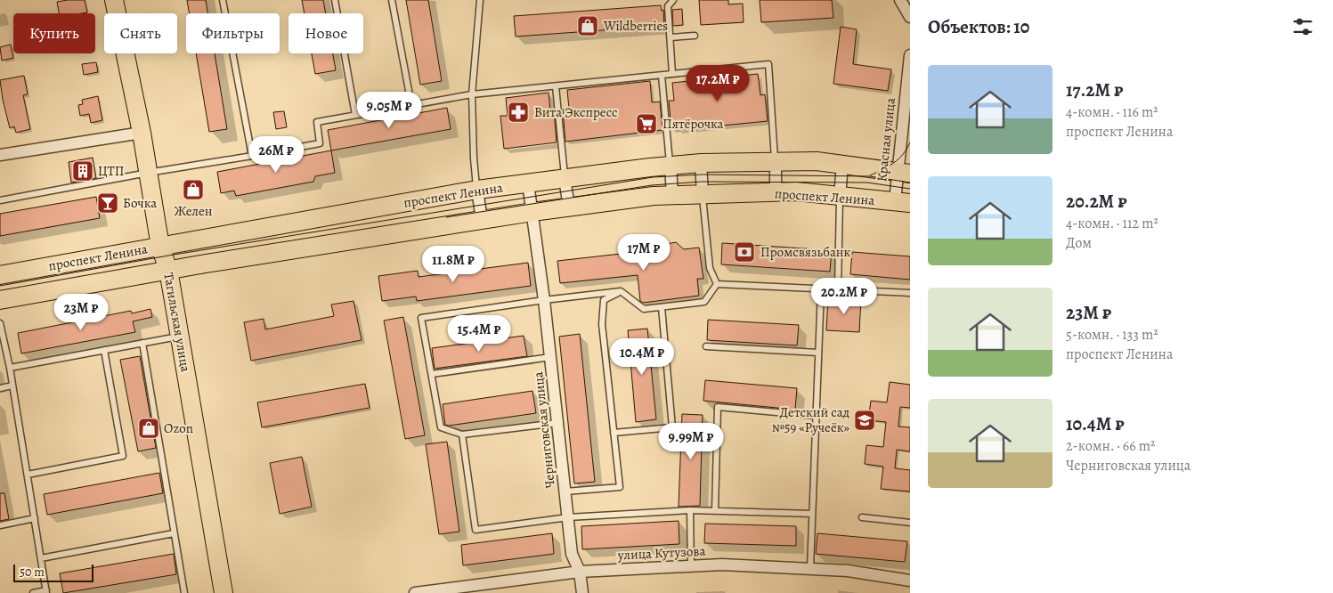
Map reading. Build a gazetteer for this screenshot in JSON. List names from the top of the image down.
{
  "streets": {
    "main road": ["проспект Ленина", "Тагильская улица"],
    "street": ["Красная улица", "Черниговская улица", "улица Кутузова"]
  },
  "crossings": [
    ["Красная улица", "проспект Ленина"],
    ["проспект Ленина", "Тагильская улица"],
    ["проспект Ленина", "Черниговская улица"],
    ["Черниговская улица", "улица Кутузова"]
  ],
  "places": {
    "shop": ["Wildberries", "Желен", "Ozon"],
    "pharmacy": ["Вита Экспресс"],
    "supermarket": ["Пятёрочка"],
    "building": ["ЦТП"],
    "bar": ["Бочка"],
    "bank": ["Промсвязьбанк"],
    "school or university": ["Детский сад №59 «Ручеёк»"]
  },
  "scale_bar": "50 m",
  "page": {
    "heading": "Объектов: 10",
    "chip": [
      "Купить",
      "Снять",
      "Фильтры",
      "Новое"
    ],
    "list": [
      {
        "name": "17.2M ₽",
        "note": "4-комн. · 116 m² · проспект Ленина"
      },
      {
        "name": "20.2M ₽",
        "note": "4-комн. · 112 m² · Дом"
      },
      {
        "name": "23M ₽",
        "note": "5-комн. · 133 m² · проспект Ленина"
      },
      {
        "name": "10.4M ₽",
        "note": "2-комн. · 66 m² · Черниговская улица"
      }
    ],
    "price": [
      "17.2M ₽",
      "9.05M ₽",
      "26M ₽",
      "17M ₽",
      "11.8M ₽",
      "20.2M ₽",
      "23M ₽",
      "15.4M ₽",
      "10.4M ₽",
      "9.99M ₽"
    ],
    "scale": "50 m"
  }
}
